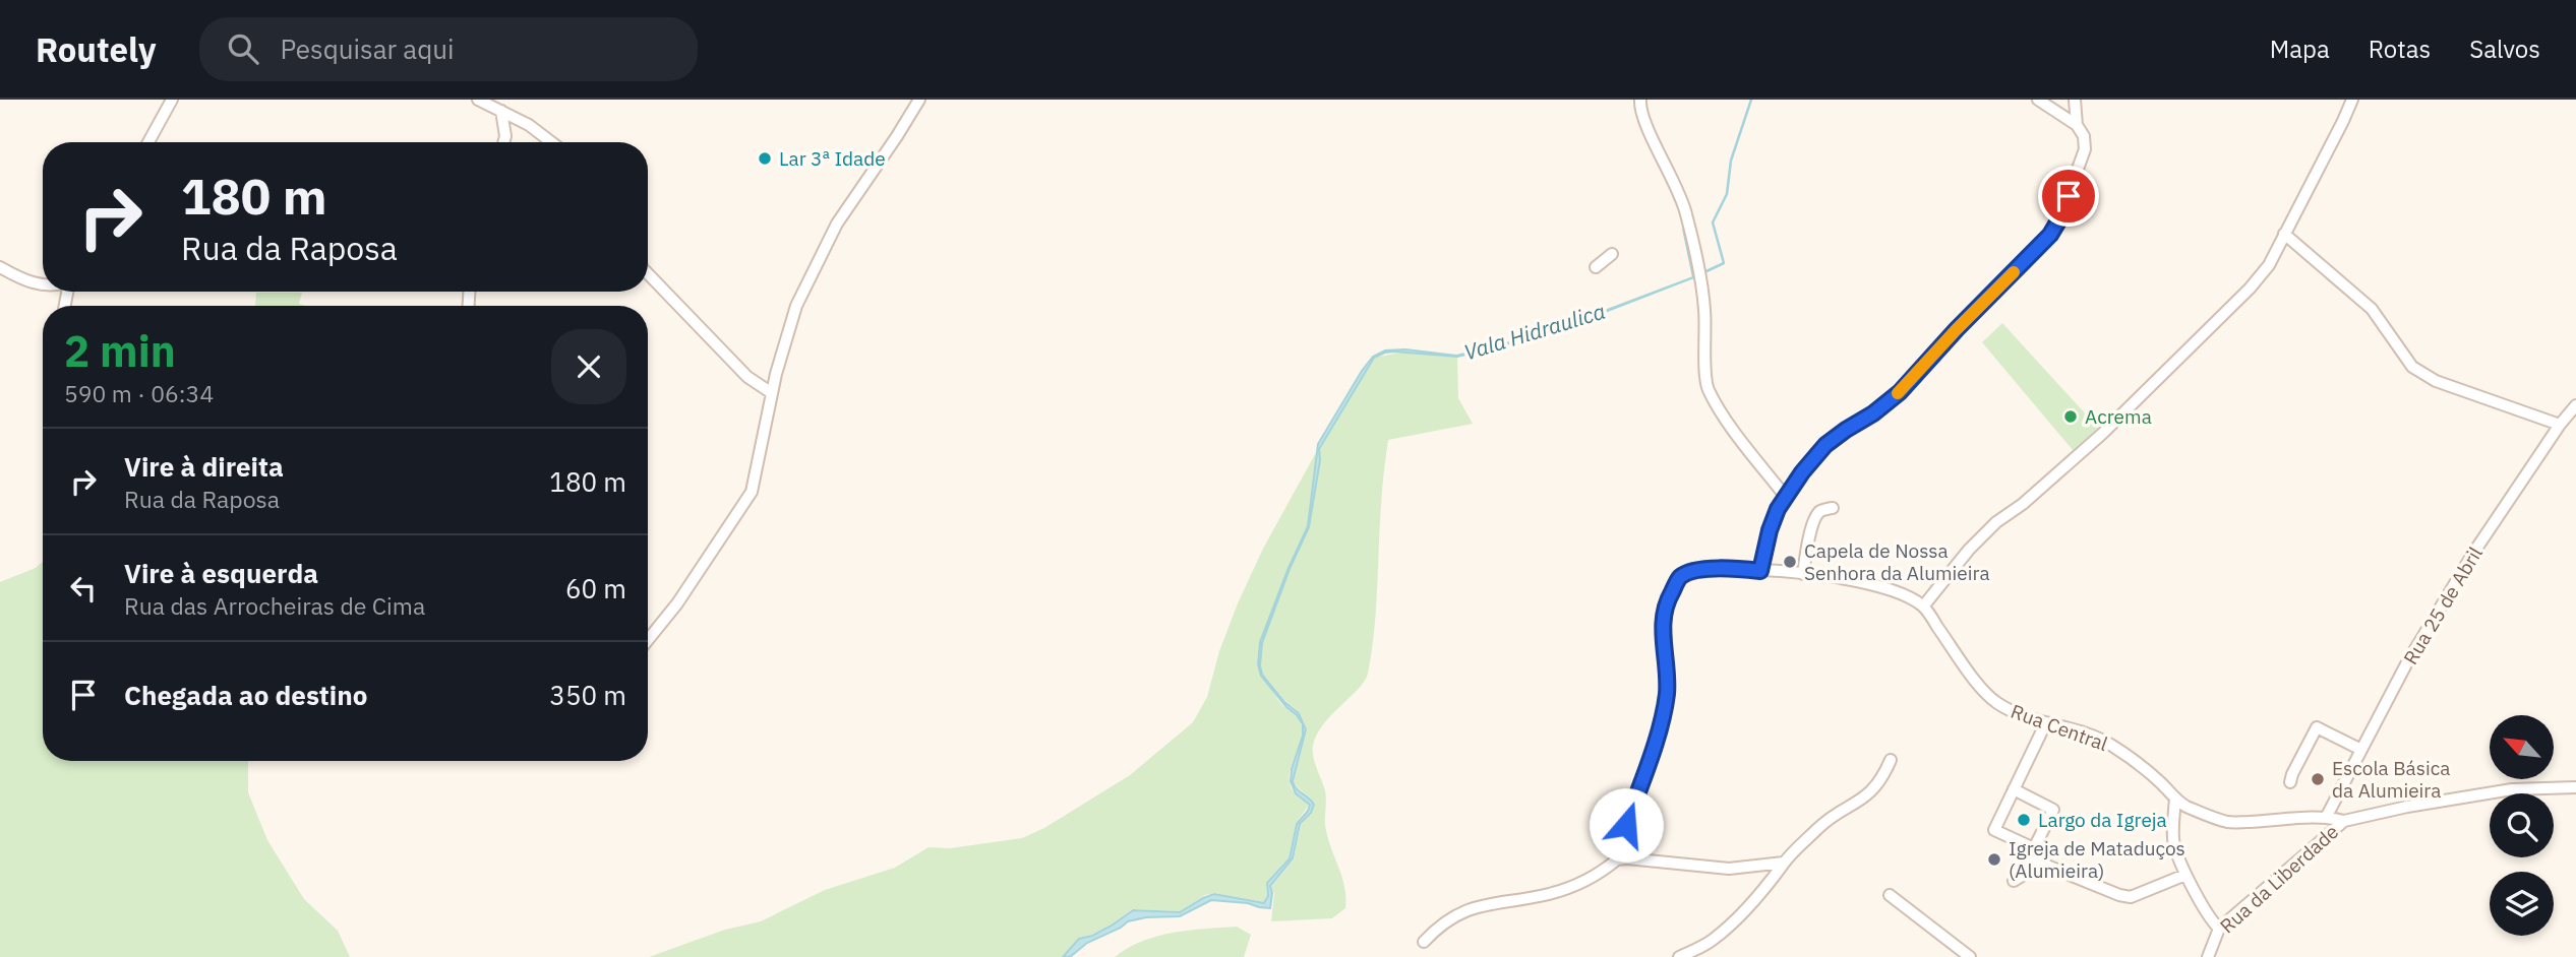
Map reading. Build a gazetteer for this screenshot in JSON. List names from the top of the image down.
{
  "streets": {
    "street": ["Rua 25 de Abril", "Rua Central", "Rua da Liberdade"]
  },
  "crossings": [
    ["Rua 25 de Abril", "Rua Central"],
    ["Rua Central", "Rua da Liberdade"]
  ],
  "water": ["Vala Hidraulica"],
  "places": [
    "Lar 3ª Idade",
    "Acrema",
    "Capela de Nossa Senhora da Alumieira",
    "Escola Básica da Alumieira",
    "Largo da Igreja",
    "Igreja de Mataduços (Alumieira)"
  ],
  "north": "top left",
  "page": {
    "header": "Routely",
    "search": "Pesquisar aqui",
    "nav": ["Mapa", "Rotas", "Salvos"],
    "turn": ["180 m", "Rua da Raposa"],
    "heading": ["2 min", "590 m · 06:34"],
    "list": [
      {
        "name": "Vire à direita",
        "note": "Rua da Raposa",
        "value": "180 m"
      },
      {
        "name": "Vire à esquerda",
        "note": "Rua das Arrocheiras de Cima",
        "value": "60 m"
      },
      {
        "name": "Chegada ao destino",
        "value": "350 m"
      }
    ]
  }
}
